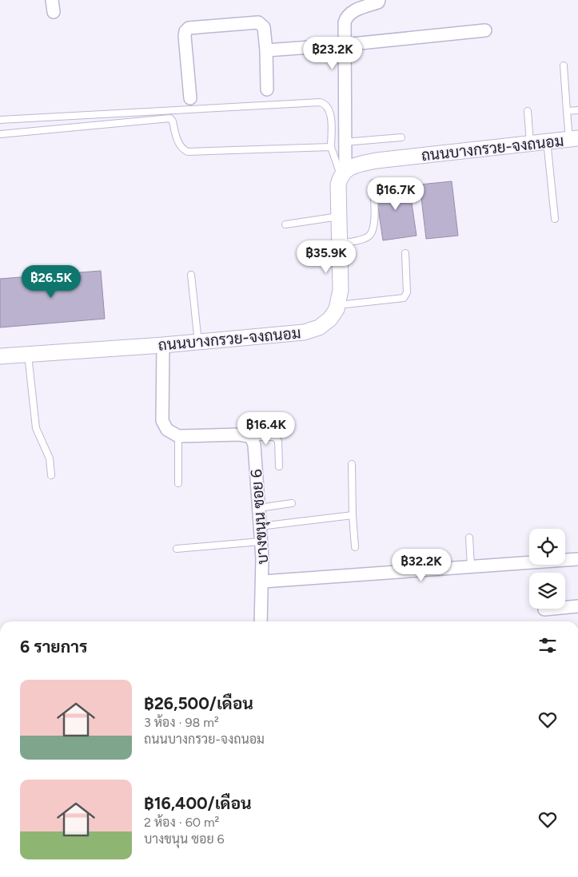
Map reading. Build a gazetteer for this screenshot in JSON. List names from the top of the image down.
{
  "streets": {
    "street": ["ถนนบางกรวย-จงถนอม", "บางขนุน ซอย 6"]
  },
  "page": {
    "price": [
      "฿23.2K",
      "฿16.7K",
      "฿35.9K",
      "฿26.5K",
      "฿16.4K",
      "฿32.2K"
    ],
    "heading": "6 รายการ",
    "list": [
      {
        "name": "฿26,500/เดือน",
        "note": "3 ห้อง · 98 m² · ถนนบางกรวย-จงถนอม"
      },
      {
        "name": "฿16,400/เดือน",
        "note": "2 ห้อง · 60 m² · บางขนุน ซอย 6"
      }
    ]
  }
}
